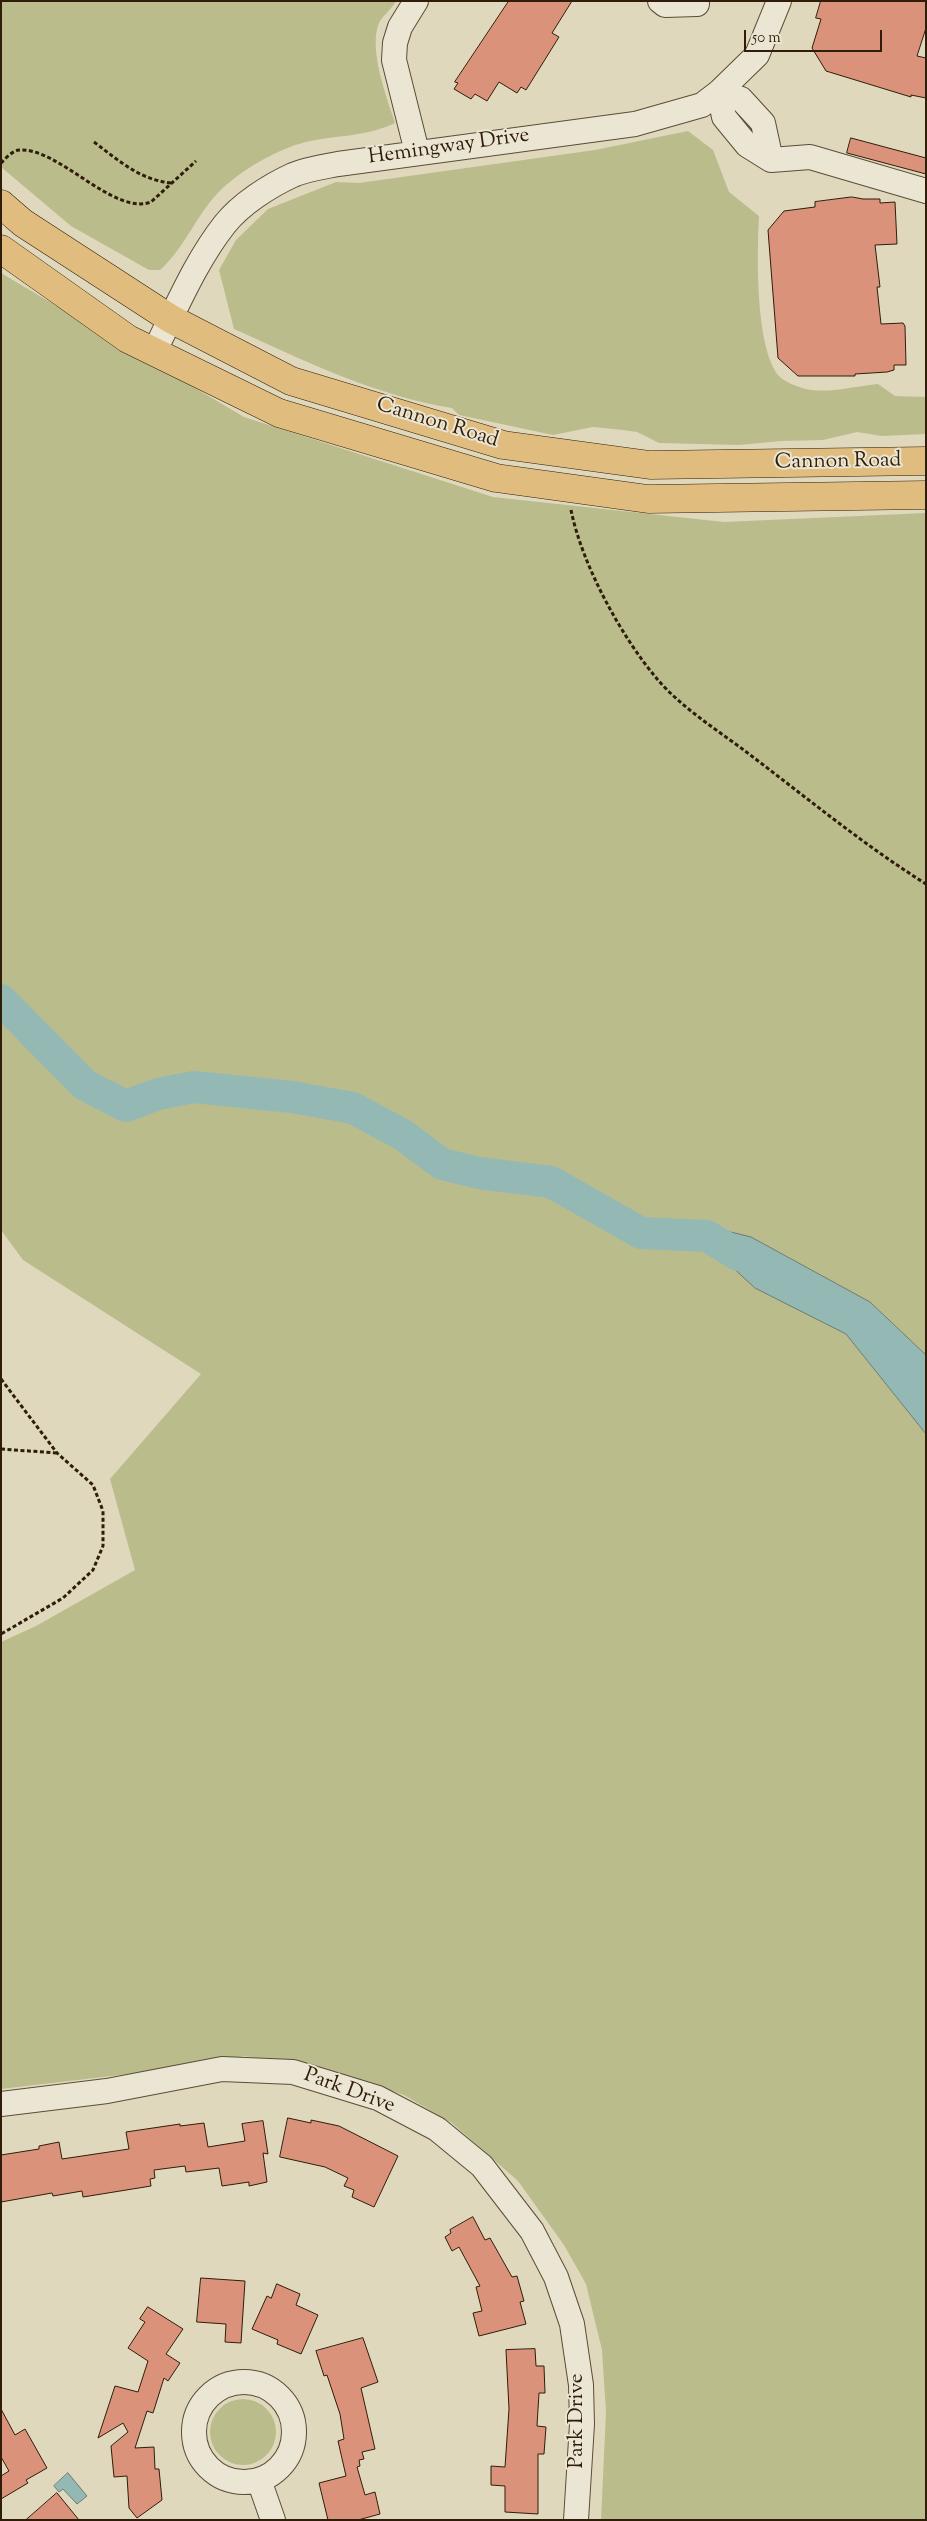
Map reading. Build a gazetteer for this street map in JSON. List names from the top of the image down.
{
  "streets": {
    "main road": ["Cannon Road"],
    "street": ["Hemingway Drive", "Park Drive"]
  },
  "crossings": [
    ["Hemingway Drive", "Cannon Road"]
  ],
  "scale_bar": "50 m"
}
